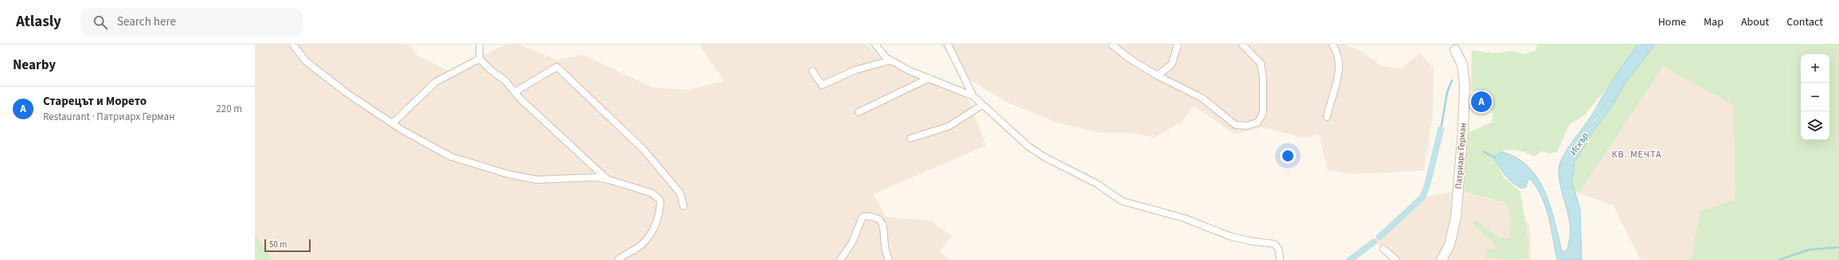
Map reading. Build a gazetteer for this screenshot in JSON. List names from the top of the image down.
{
  "streets": {
    "street": ["Патриарх Герман"]
  },
  "districts": ["КВ. МЕЧТА"],
  "water": ["Искър"],
  "scale_bar": "50 m",
  "page": {
    "header": "Atlasly",
    "search": "Search here",
    "nav": [
      "Home",
      "Map",
      "About",
      "Contact"
    ],
    "heading": "Nearby",
    "map_buttons": ["+", "−"],
    "list": [
      {
        "mark": "A",
        "name": "Старецът и Морето",
        "note": "Restaurant · Патриарх Герман",
        "value": "220 m"
      }
    ],
    "pins": "A",
    "scale": "50 m"
  }
}
